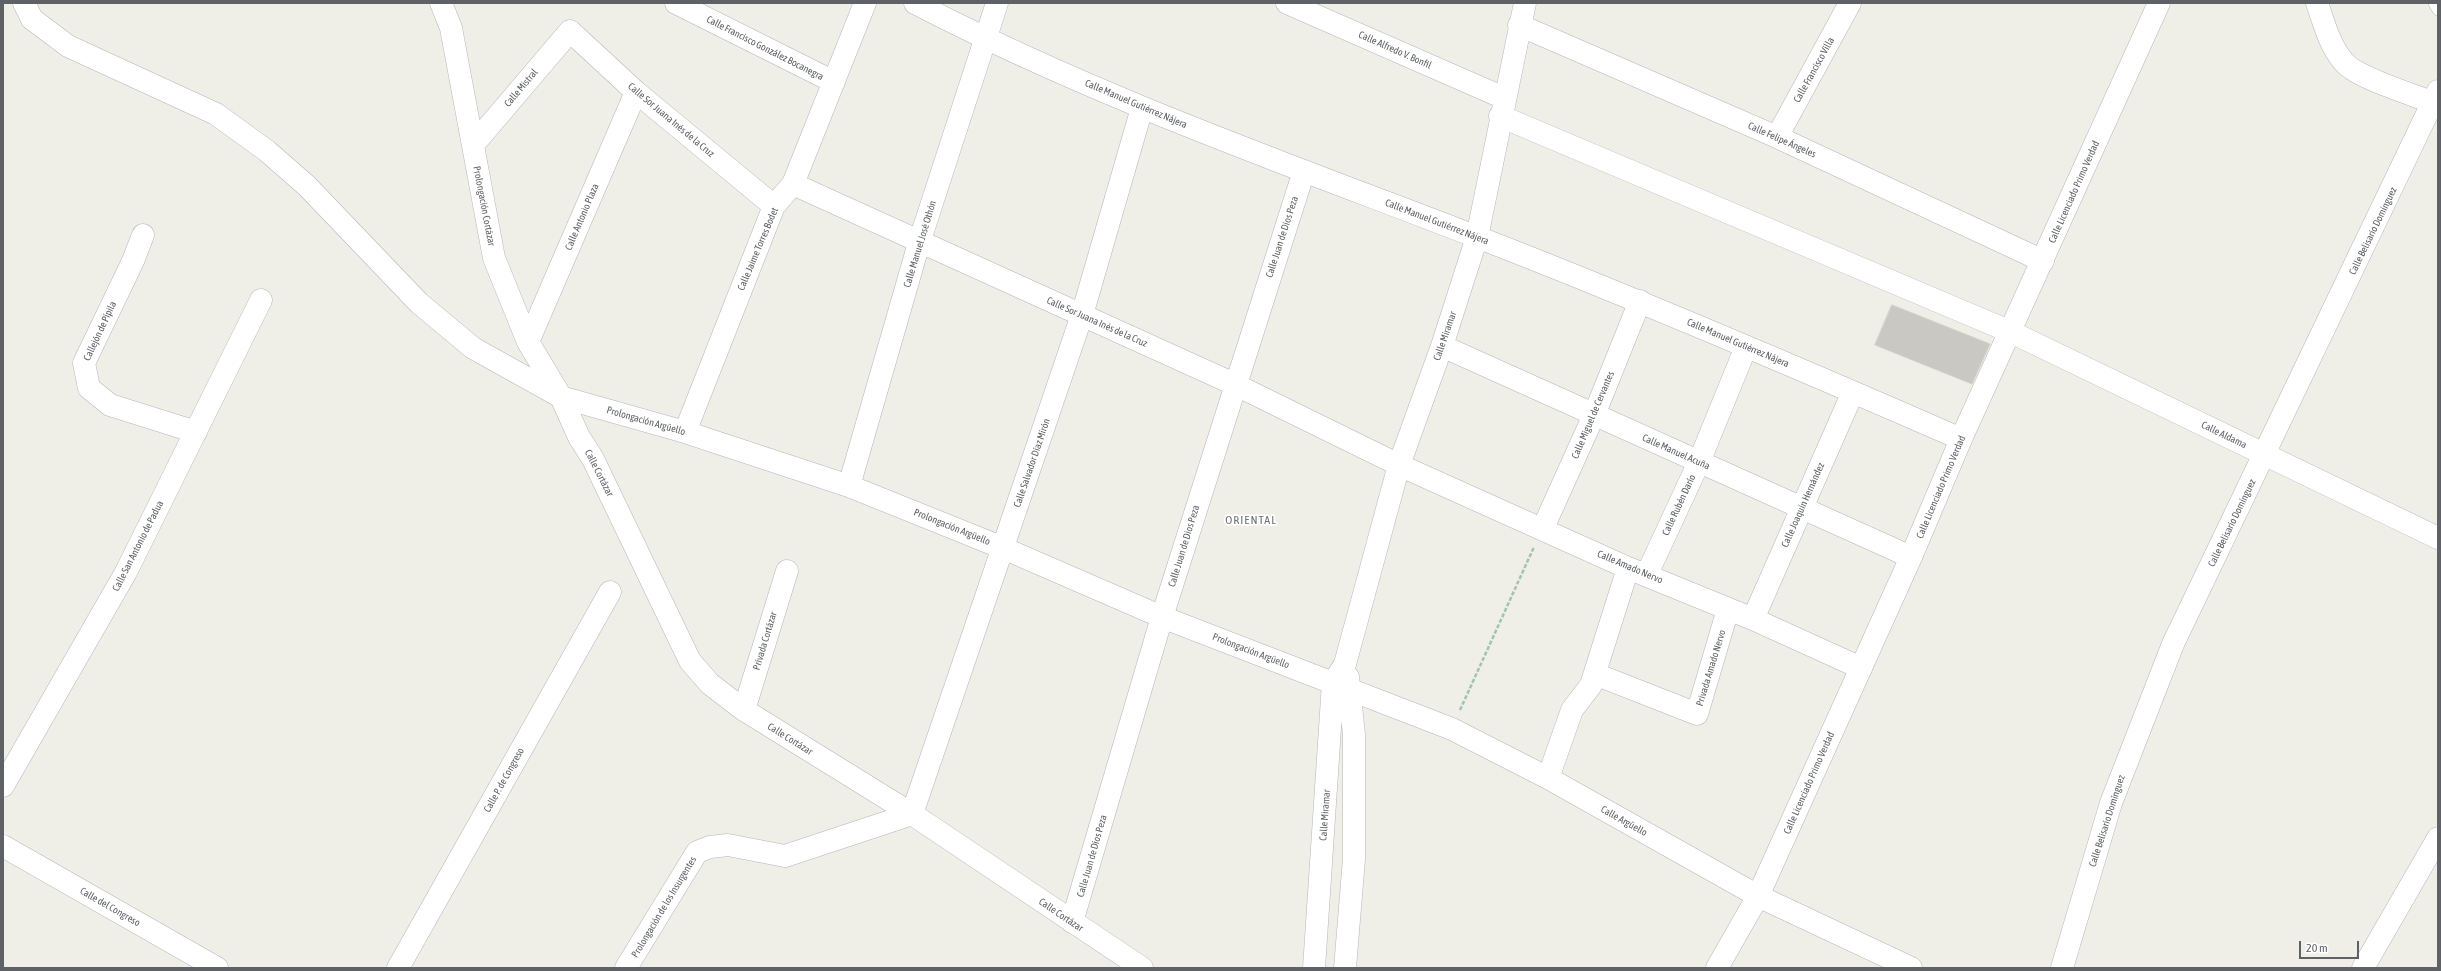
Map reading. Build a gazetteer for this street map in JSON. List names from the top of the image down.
{
  "streets": {
    "street": [
      "Calle Francisco González Bocanegra",
      "Calle Alfredo V. Bonfil",
      "Calle Francisco Villa",
      "Calle Mistral",
      "Calle Manuel Gutiérrez Nájera",
      "Calle Sor Juana Inés de la Cruz",
      "Calle Felipe Ángeles",
      "Calle Licenciado Primo Verdad",
      "Prolongación Cortázar",
      "Calle Antonio Plaza",
      "Calle Belisario Domínguez",
      "Calle Juan de Dios Peza",
      "Calle Manuel José Othón",
      "Calle Jaime Torres Bodet",
      "Callejón de Pípila",
      "Calle Miramar",
      "Calle Miguel de Cervantes",
      "Prolongación Argüello",
      "Calle Aldama",
      "Calle Manuel Acuña",
      "Calle Salvador Díaz Mirón",
      "Calle Cortázar",
      "Calle Rubén Darío",
      "Calle Joaquín Hernández",
      "Calle San Antonio de Padua",
      "Calle Amado Nervo",
      "Privada Cortázar",
      "Privada Amado Nervo",
      "Calle P. de Congreso",
      "Calle Argüello",
      "Calle del Congreso",
      "Prolongación de los Insurgentes"
    ]
  },
  "crossings": [
    ["Calle Francisco González Bocanegra", "Calle Jaime Torres Bodet"],
    ["Calle Alfredo V. Bonfil", "Calle Miramar"],
    ["Calle Francisco Villa", "Calle Felipe Ángeles"],
    ["Calle Mistral", "Calle Sor Juana Inés de la Cruz"],
    ["Calle Mistral", "Prolongación Cortázar"],
    ["Calle Manuel Gutiérrez Nájera", "Calle Licenciado Primo Verdad"],
    ["Calle Manuel Gutiérrez Nájera", "Calle Juan de Dios Peza"],
    ["Calle Manuel Gutiérrez Nájera", "Calle Manuel José Othón"],
    ["Calle Manuel Gutiérrez Nájera", "Calle Miramar"],
    ["Calle Manuel Gutiérrez Nájera", "Calle Miguel de Cervantes"],
    ["Calle Manuel Gutiérrez Nájera", "Calle Salvador Díaz Mirón"],
    ["Calle Manuel Gutiérrez Nájera", "Calle Rubén Darío"],
    ["Calle Manuel Gutiérrez Nájera", "Calle Joaquín Hernández"],
    ["Calle Sor Juana Inés de la Cruz", "Calle Antonio Plaza"],
    ["Calle Sor Juana Inés de la Cruz", "Calle Juan de Dios Peza"],
    ["Calle Sor Juana Inés de la Cruz", "Calle Manuel José Othón"],
    ["Calle Sor Juana Inés de la Cruz", "Calle Jaime Torres Bodet"],
    ["Calle Sor Juana Inés de la Cruz", "Calle Miramar"],
    ["Calle Sor Juana Inés de la Cruz", "Calle Salvador Díaz Mirón"],
    ["Calle Sor Juana Inés de la Cruz", "Calle Amado Nervo"],
    ["Calle Felipe Ángeles", "Calle Licenciado Primo Verdad"],
    ["Calle Felipe Ángeles", "Calle Miramar"],
    ["Calle Licenciado Primo Verdad", "Calle Aldama"],
    ["Calle Licenciado Primo Verdad", "Calle Manuel Acuña"],
    ["Calle Licenciado Primo Verdad", "Calle Amado Nervo"],
    ["Calle Licenciado Primo Verdad", "Calle Argüello"],
    ["Prolongación Cortázar", "Calle Antonio Plaza"],
    ["Prolongación Cortázar", "Prolongación Argüello"],
    ["Prolongación Cortázar", "Calle Cortázar"],
    ["Calle Belisario Domínguez", "Calle Aldama"],
    ["Calle Juan de Dios Peza", "Prolongación Argüello"],
    ["Calle Juan de Dios Peza", "Calle Cortázar"],
    ["Calle Manuel José Othón", "Prolongación Argüello"],
    ["Calle Jaime Torres Bodet", "Prolongación Argüello"],
    ["Callejón de Pípila", "Calle San Antonio de Padua"],
    ["Calle Miramar", "Prolongación Argüello"],
    ["Calle Miramar", "Calle Manuel Acuña"],
    ["Calle Miramar", "Calle Amado Nervo"],
    ["Calle Miramar", "Calle Argüello"],
    ["Calle Miguel de Cervantes", "Calle Manuel Acuña"],
    ["Calle Miguel de Cervantes", "Calle Amado Nervo"],
    ["Prolongación Argüello", "Calle Salvador Díaz Mirón"],
    ["Prolongación Argüello", "Calle Cortázar"],
    ["Prolongación Argüello", "Calle Argüello"],
    ["Calle Manuel Acuña", "Calle Rubén Darío"],
    ["Calle Manuel Acuña", "Calle Joaquín Hernández"],
    ["Calle Salvador Díaz Mirón", "Calle Cortázar"],
    ["Calle Salvador Díaz Mirón", "Prolongación de los Insurgentes"],
    ["Calle Cortázar", "Privada Cortázar"],
    ["Calle Cortázar", "Prolongación de los Insurgentes"],
    ["Calle Rubén Darío", "Calle Amado Nervo"],
    ["Calle Rubén Darío", "Privada Amado Nervo"],
    ["Calle Rubén Darío", "Calle Argüello"],
    ["Calle Joaquín Hernández", "Calle Amado Nervo"],
    ["Calle Amado Nervo", "Privada Amado Nervo"]
  ],
  "districts": ["ORIENTAL"],
  "scale_bar": "20 m"
}
